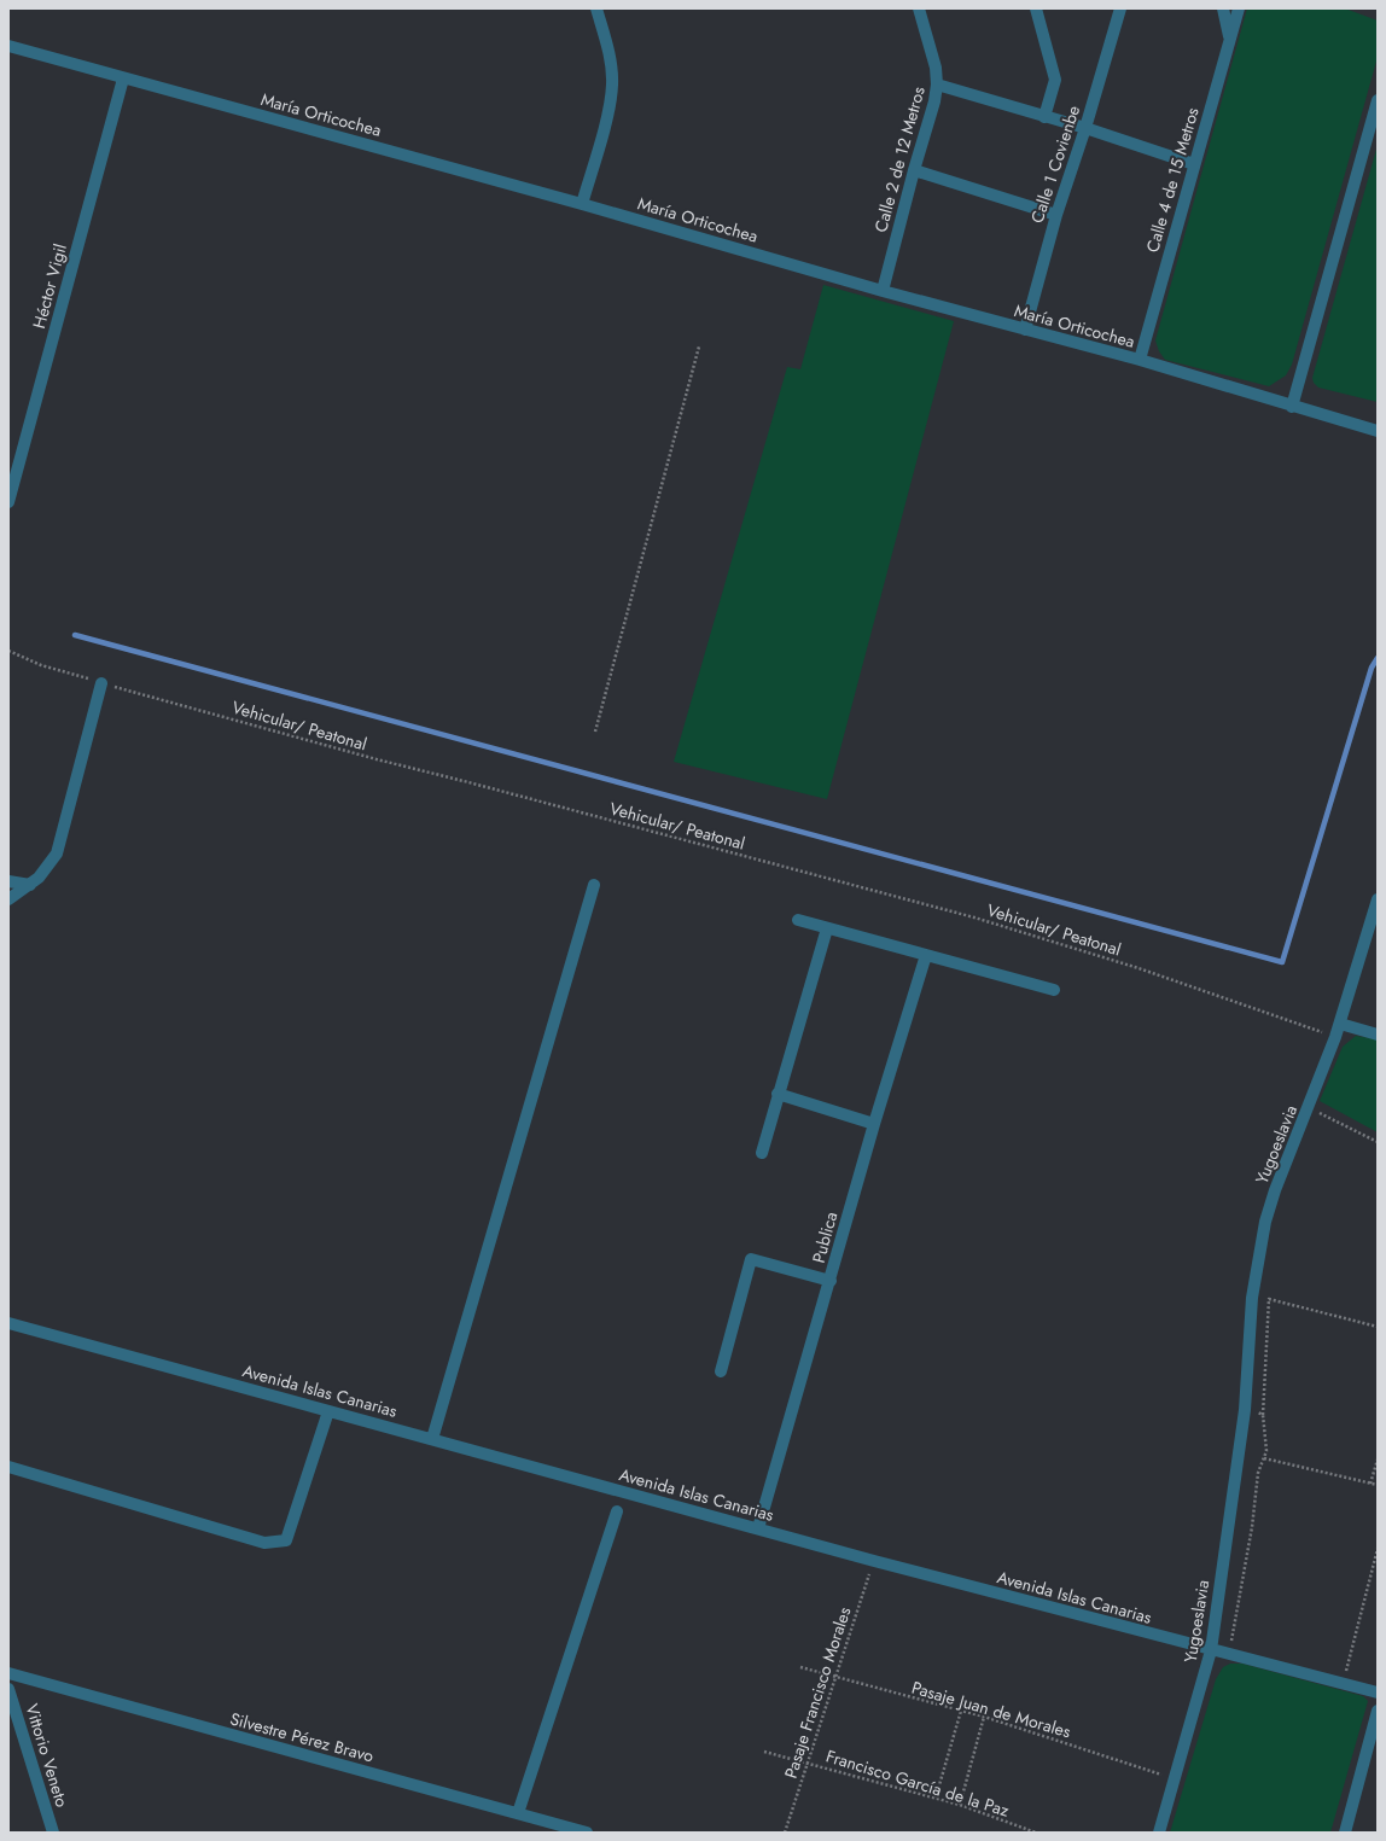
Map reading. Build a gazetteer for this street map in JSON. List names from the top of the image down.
{
  "streets": {
    "street": [
      "María Orticochea",
      "Calle 2 de 12 Metros",
      "Calle 1 Covienbe",
      "Calle 4 de 15 Metros",
      "Héctor Vigil",
      "Yugoeslavia",
      "Publica",
      "Avenida Islas Canarias",
      "Silvestre Pérez Bravo",
      "Vittorio Veneto"
    ],
    "path": [
      "Vehicular/ Peatonal",
      "Pasaje Francisco Morales",
      "Pasaje Juan de Morales",
      "Francisco García de la Paz"
    ]
  },
  "crossings": [
    ["María Orticochea", "Calle 2 de 12 Metros"],
    ["María Orticochea", "Calle 1 Covienbe"],
    ["María Orticochea", "Calle 4 de 15 Metros"],
    ["María Orticochea", "Héctor Vigil"],
    ["Vehicular/ Peatonal", "Yugoeslavia"],
    ["Yugoeslavia", "Avenida Islas Canarias"],
    ["Yugoeslavia", "Pasaje Juan de Morales"],
    ["Publica", "Avenida Islas Canarias"],
    ["Avenida Islas Canarias", "Pasaje Francisco Morales"],
    ["Pasaje Francisco Morales", "Pasaje Juan de Morales"],
    ["Pasaje Francisco Morales", "Francisco García de la Paz"]
  ]
}
